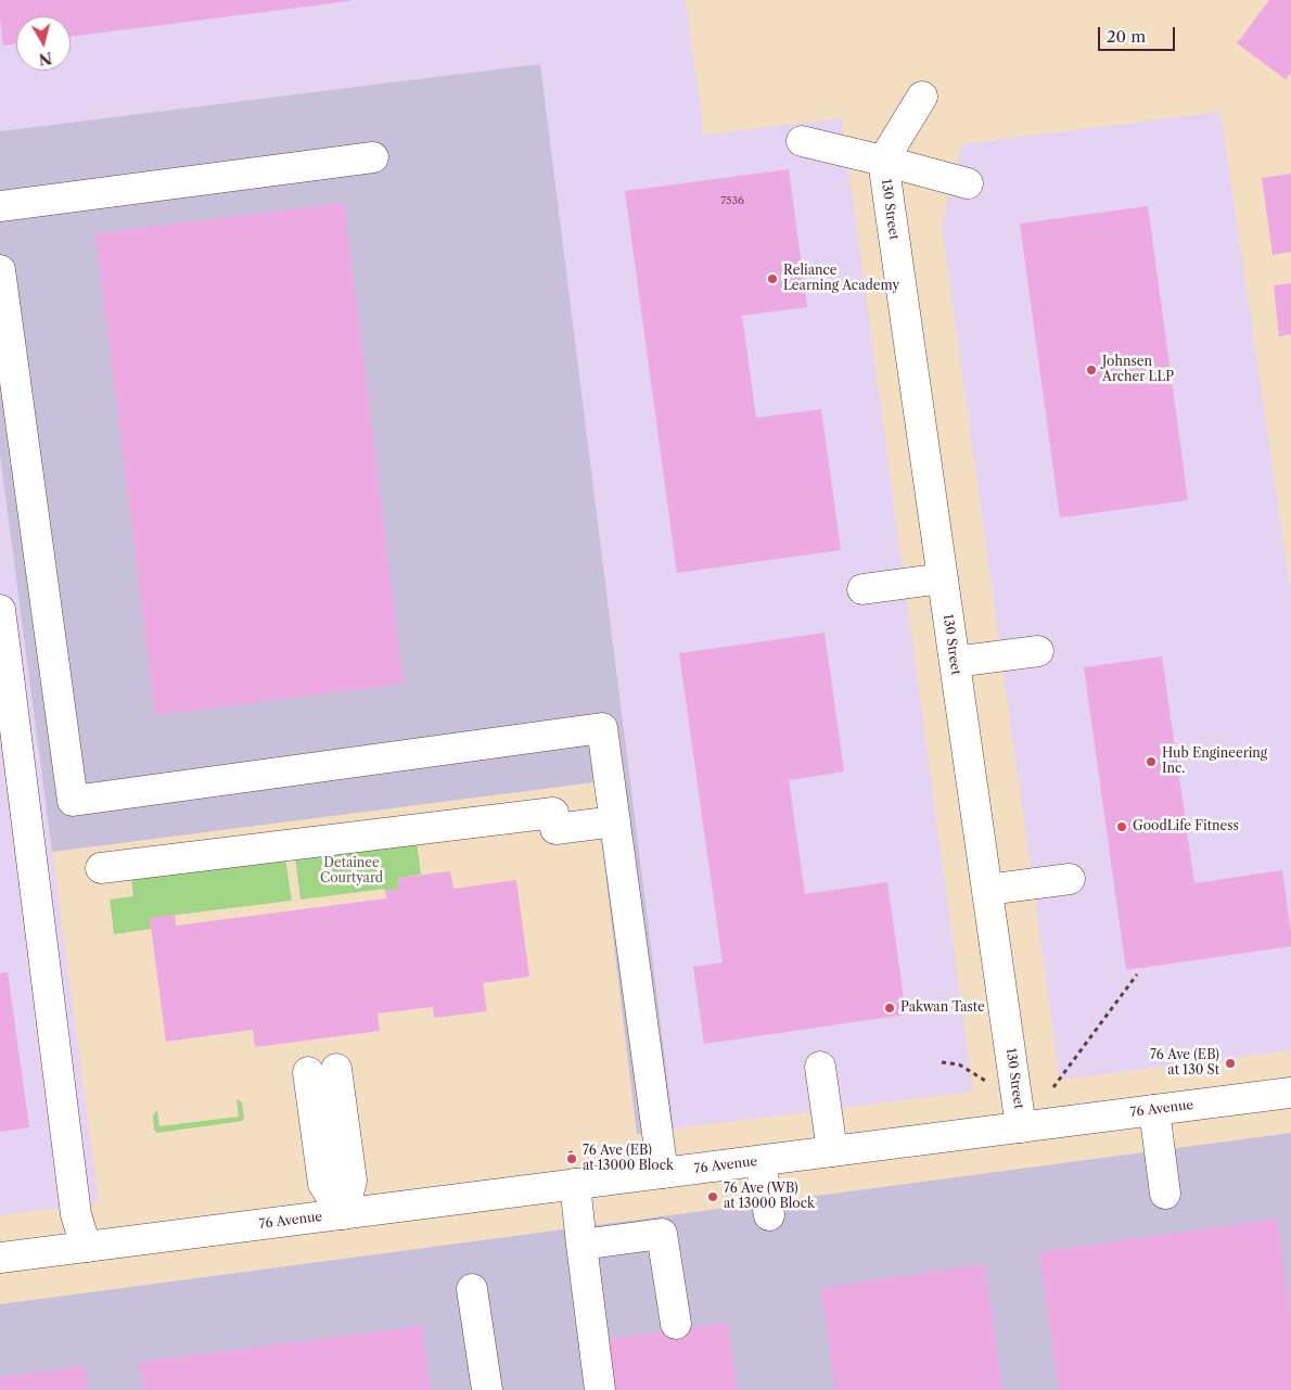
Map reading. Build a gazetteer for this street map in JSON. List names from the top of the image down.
{
  "streets": {
    "main road": ["130 Street", "76 Avenue"]
  },
  "crossings": [
    ["130 Street", "76 Avenue"]
  ],
  "parks": ["Detainee Courtyard"],
  "places": [
    "Reliance Learning Academy",
    "Johnsen Archer LLP",
    "Hub Engineering Inc.",
    "GoodLife Fitness",
    "Pakwan Taste",
    "76 Ave (EB) at 130 St",
    "76 Ave (EB) at 13000 Block",
    "76 Ave (WB) at 13000 Block"
  ],
  "house_numbers": ["7536"],
  "scale_bar": "20 m",
  "north": "bottom"
}
